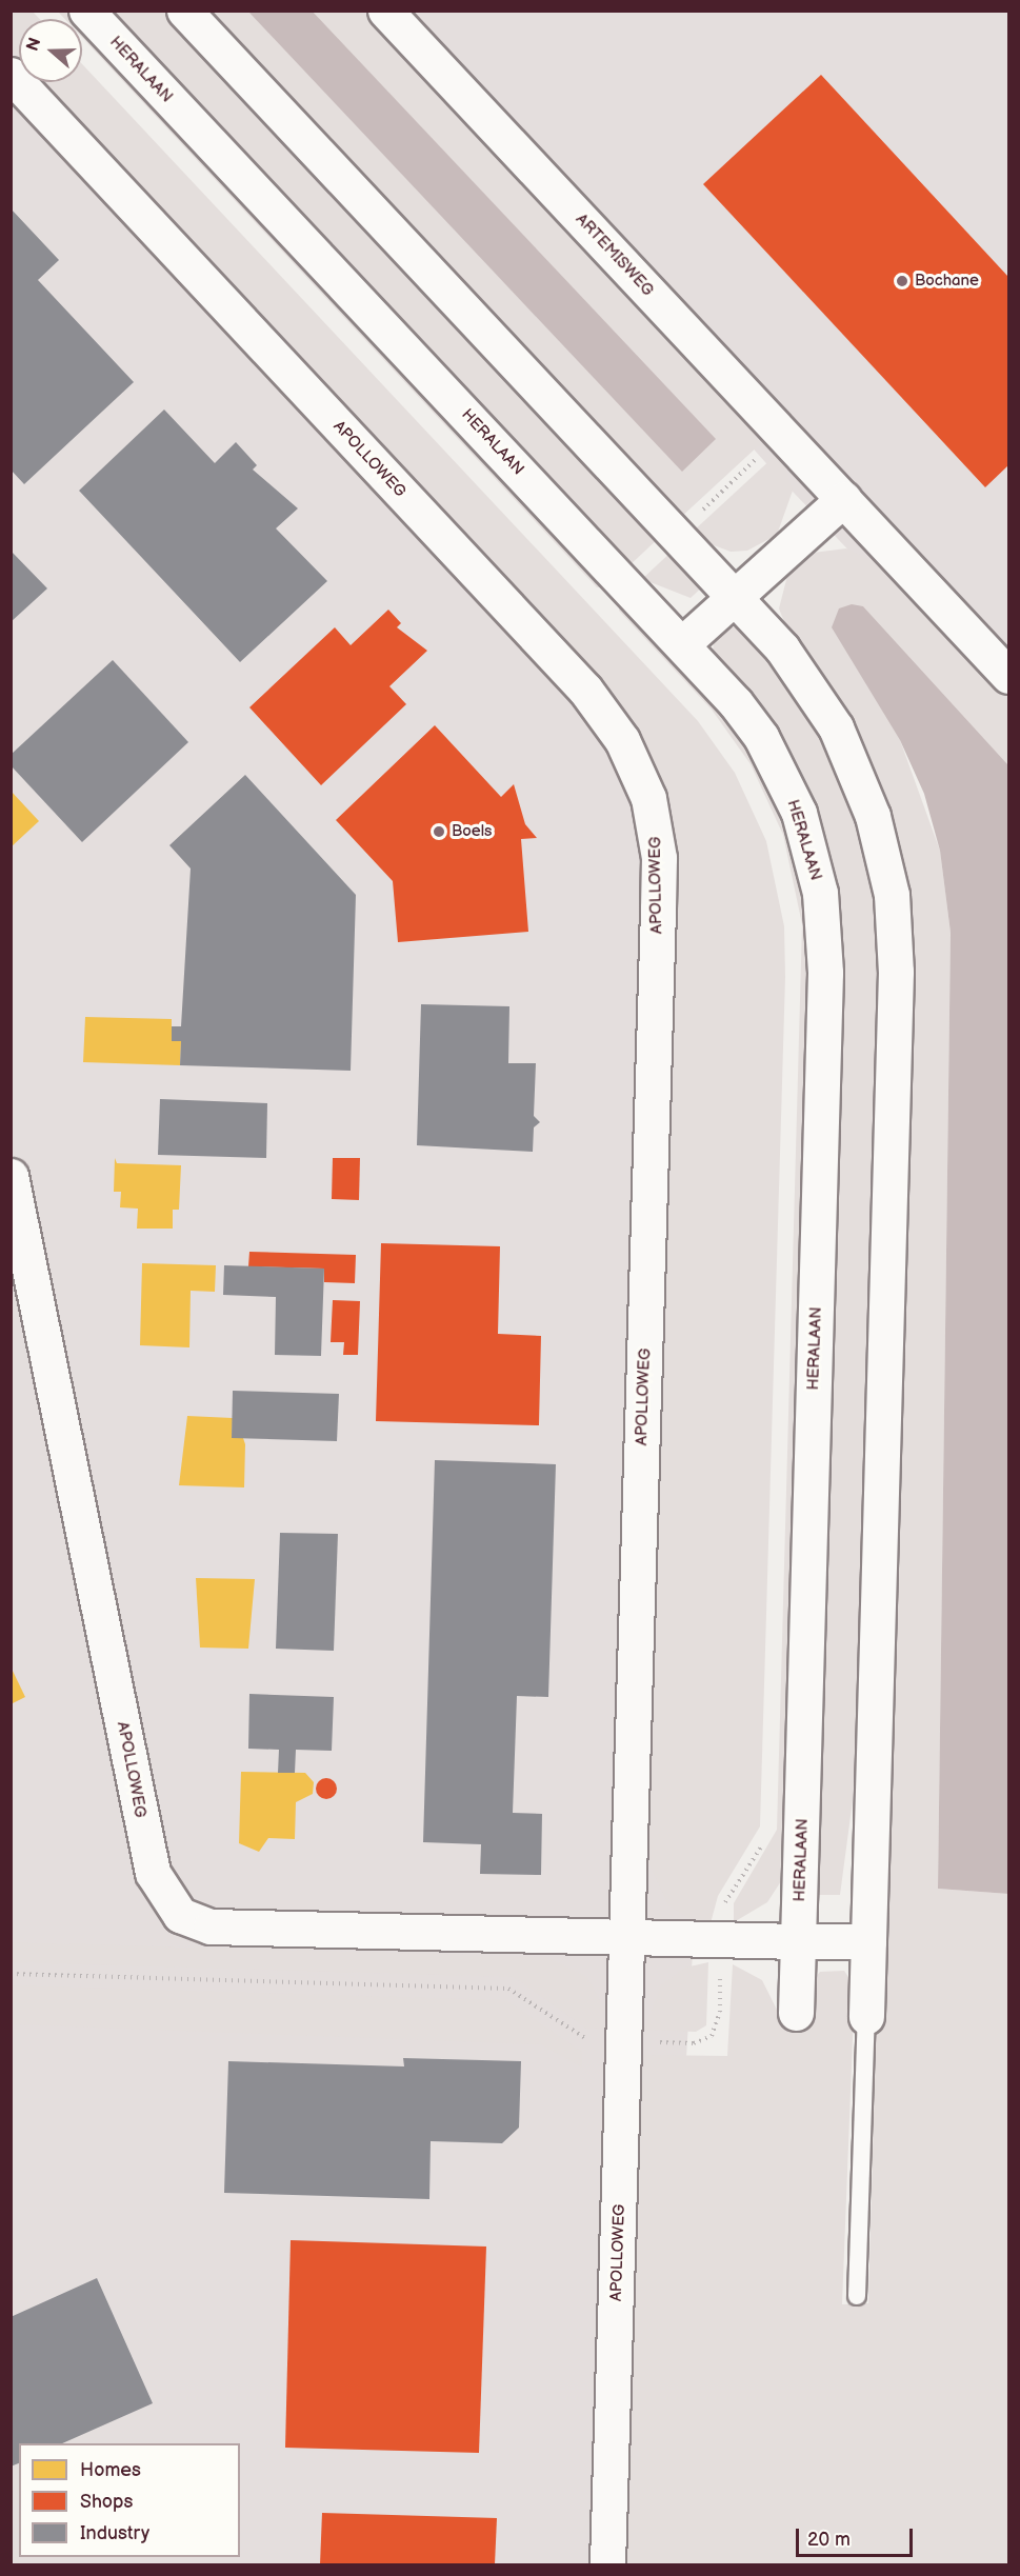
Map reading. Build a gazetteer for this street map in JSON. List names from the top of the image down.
{
  "streets": {
    "street": ["HERALAAN", "ARTEMISWEG", "APOLLOWEG"]
  },
  "places": ["Bochane", "Boels"],
  "legend": ["Homes", "Shops", "Industry"],
  "scale_bar": "20 m",
  "north": "left"
}
